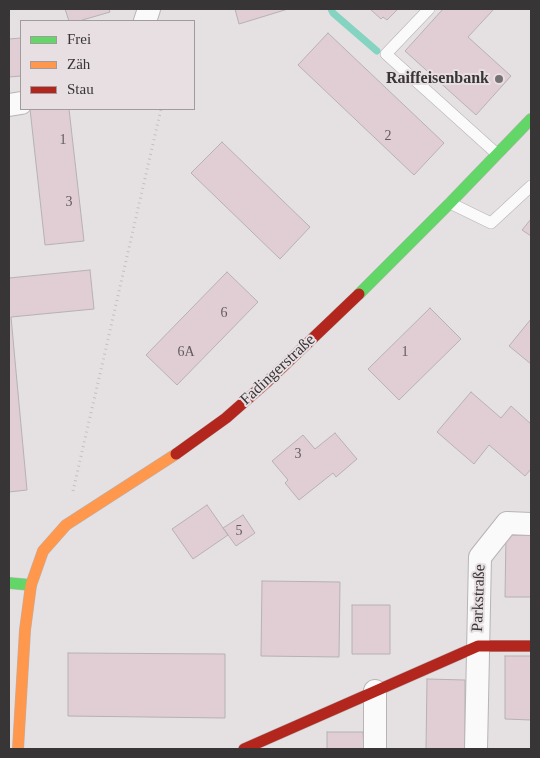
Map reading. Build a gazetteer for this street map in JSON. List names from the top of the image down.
{
  "streets": {
    "street": ["Fadingerstraße", "Parkstraße"]
  },
  "places": ["Raiffeisenbank"],
  "house_numbers": [
    "2",
    "1",
    "3",
    "6",
    "6A",
    "1",
    "3",
    "5"
  ],
  "legend": ["Frei", "Zäh", "Stau"]
}
